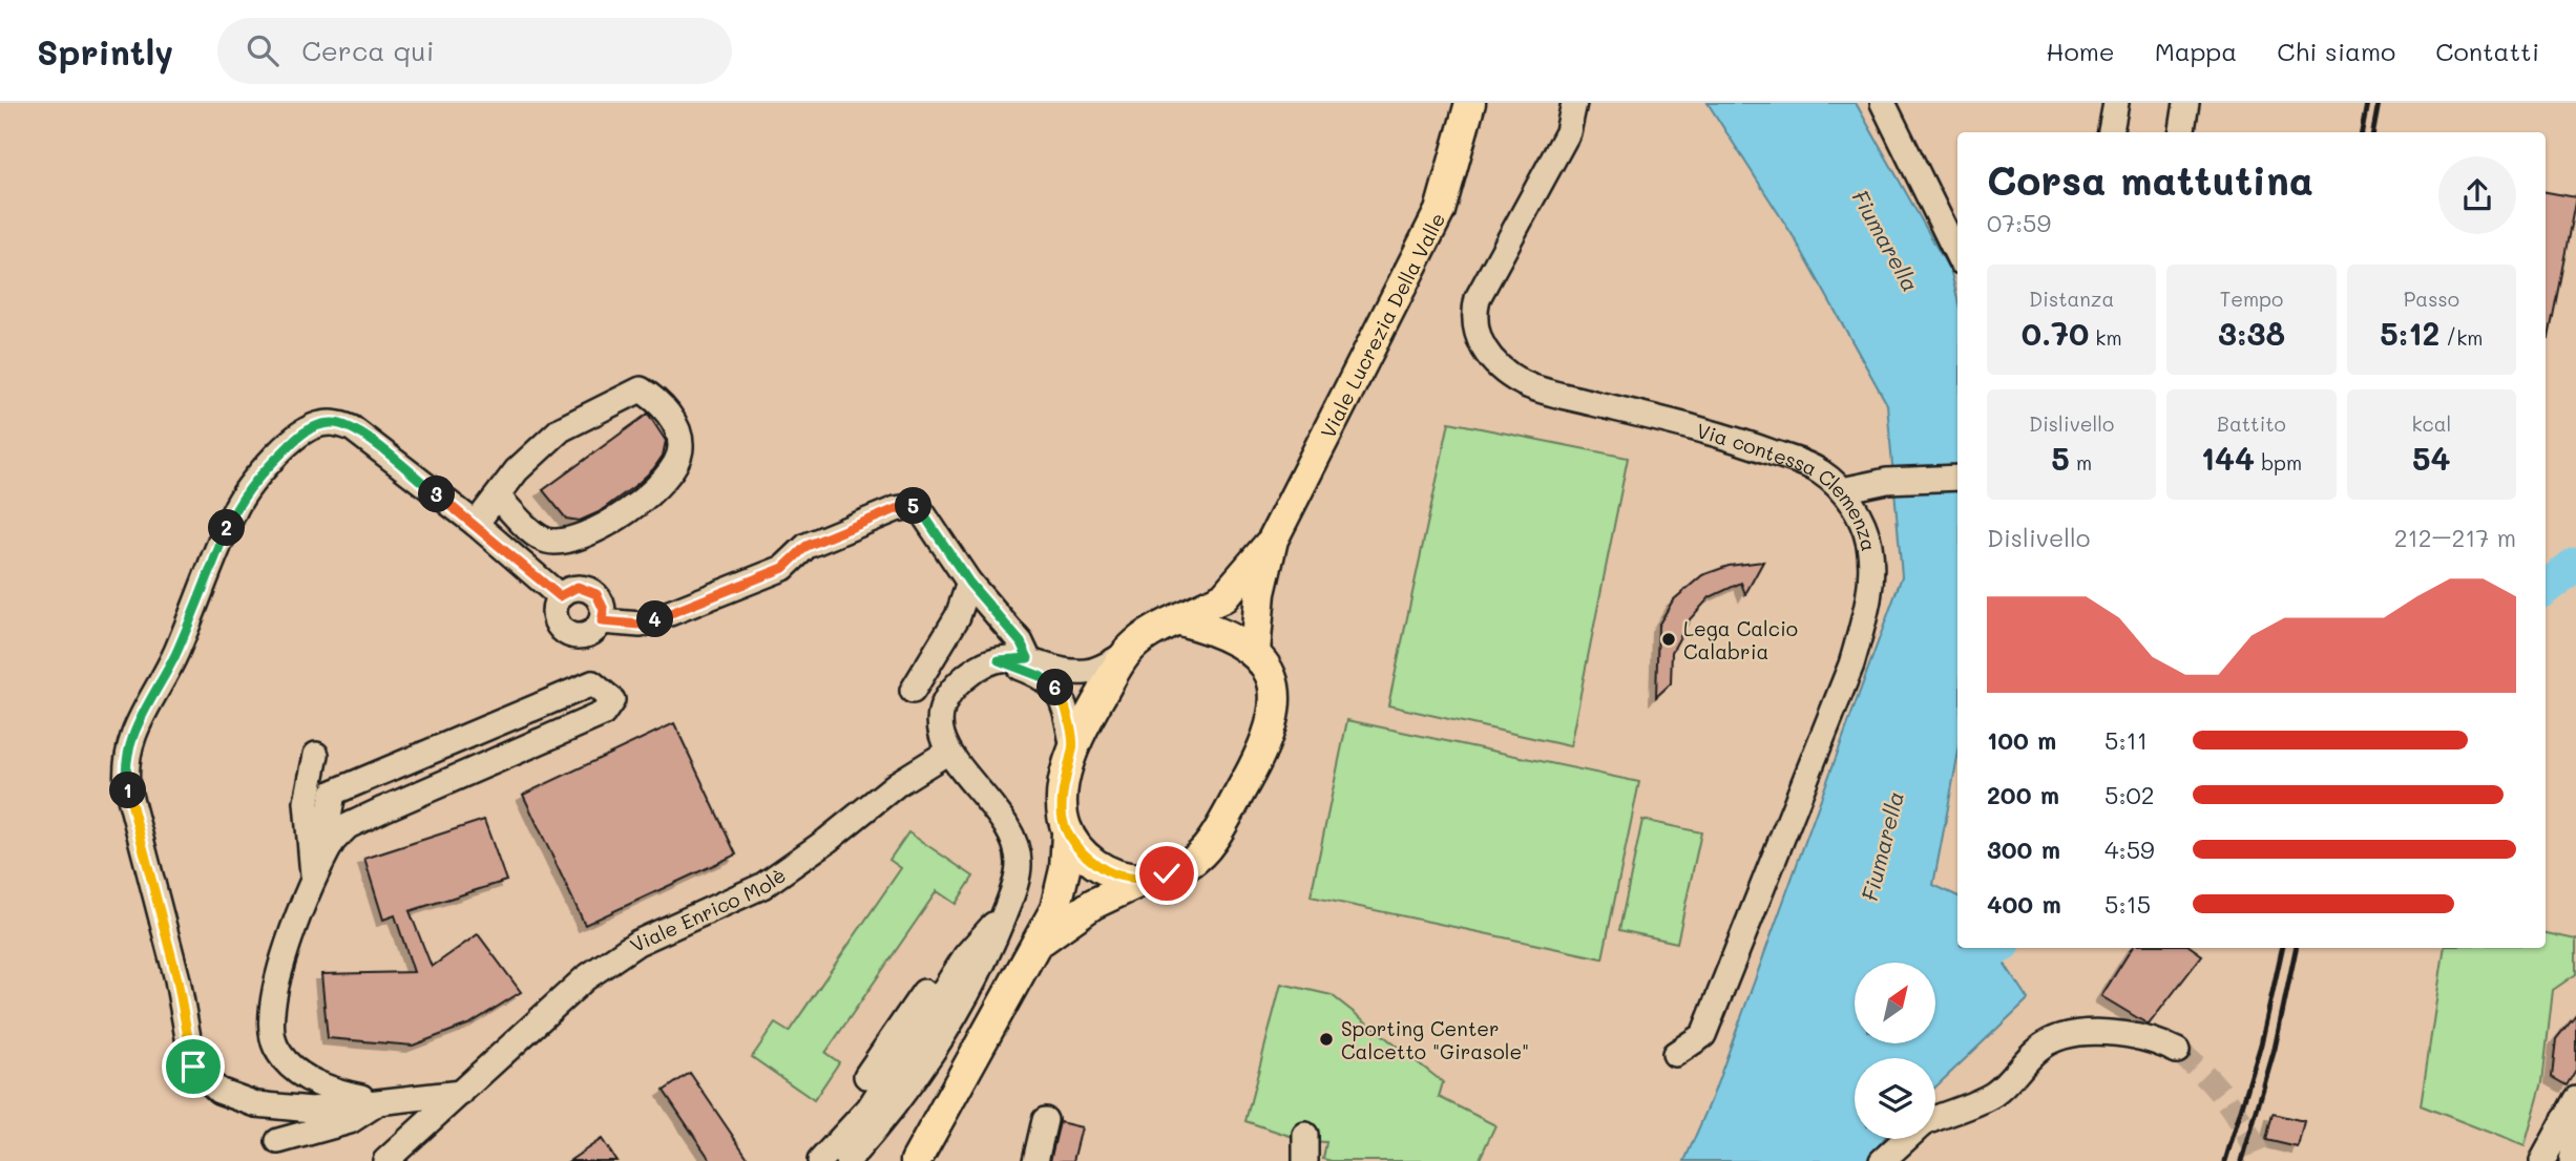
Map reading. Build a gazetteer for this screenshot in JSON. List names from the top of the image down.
{
  "streets": {
    "main road": ["Viale Lucrezia Della Valle"],
    "street": ["Via contessa Clemenza", "Viale Enrico Molè"]
  },
  "water": ["Fiumarella"],
  "places": ["Lega Calcio Calabria", "Sporting Center Calcetto \"Girasole\""],
  "north": "top right",
  "page": {
    "header": "Sprintly",
    "search": "Cerca qui",
    "nav": [
      "Home",
      "Mappa",
      "Chi siamo",
      "Contatti"
    ],
    "heading": ["Corsa mattutina", "07:59"],
    "stats": [
      ["Distanza", "0.70 km"],
      ["Tempo", "3:38"],
      ["Passo", "5:12 /km"],
      ["Dislivello", "5 m"],
      ["Battito", "144 bpm"],
      ["kcal", "54"]
    ],
    "pins": [
      "3",
      "5",
      "2",
      "4",
      "6",
      "1"
    ],
    "chart": ["Dislivello", "212–217 m"],
    "list": [
      {
        "name": "100 m",
        "note": "5:11"
      },
      {
        "name": "200 m",
        "note": "5:02"
      },
      {
        "name": "300 m",
        "note": "4:59"
      },
      {
        "name": "400 m",
        "note": "5:15"
      }
    ]
  }
}
